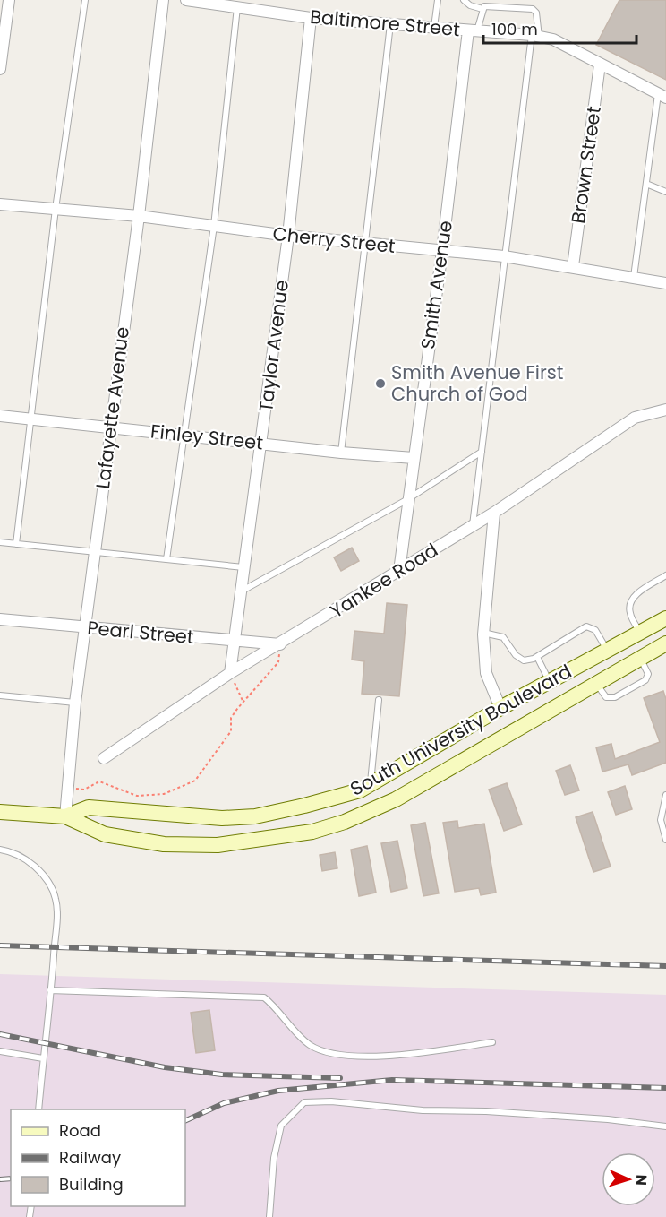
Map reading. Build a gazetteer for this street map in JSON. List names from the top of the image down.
{
  "streets": {
    "street": [
      "Baltimore Street",
      "Brown Street",
      "Cherry Street",
      "Smith Avenue",
      "Taylor Avenue",
      "Lafayette Avenue",
      "Finley Street",
      "Yankee Road",
      "Pearl Street",
      "South University Boulevard"
    ]
  },
  "crossings": [
    ["Baltimore Street", "Brown Street"],
    ["Baltimore Street", "Smith Avenue"],
    ["Baltimore Street", "Taylor Avenue"],
    ["Brown Street", "Cherry Street"],
    ["Cherry Street", "Smith Avenue"],
    ["Cherry Street", "Taylor Avenue"],
    ["Cherry Street", "Lafayette Avenue"],
    ["Smith Avenue", "Finley Street"],
    ["Smith Avenue", "Yankee Road"],
    ["Taylor Avenue", "Finley Street"],
    ["Taylor Avenue", "Yankee Road"],
    ["Taylor Avenue", "Pearl Street"],
    ["Lafayette Avenue", "Finley Street"],
    ["Lafayette Avenue", "Pearl Street"],
    ["Lafayette Avenue", "South University Boulevard"],
    ["Yankee Road", "Pearl Street"]
  ],
  "places": ["Smith Avenue First Church of God"],
  "legend": ["Road", "Railway", "Building"],
  "scale_bar": "100 m",
  "north": "right"
}
